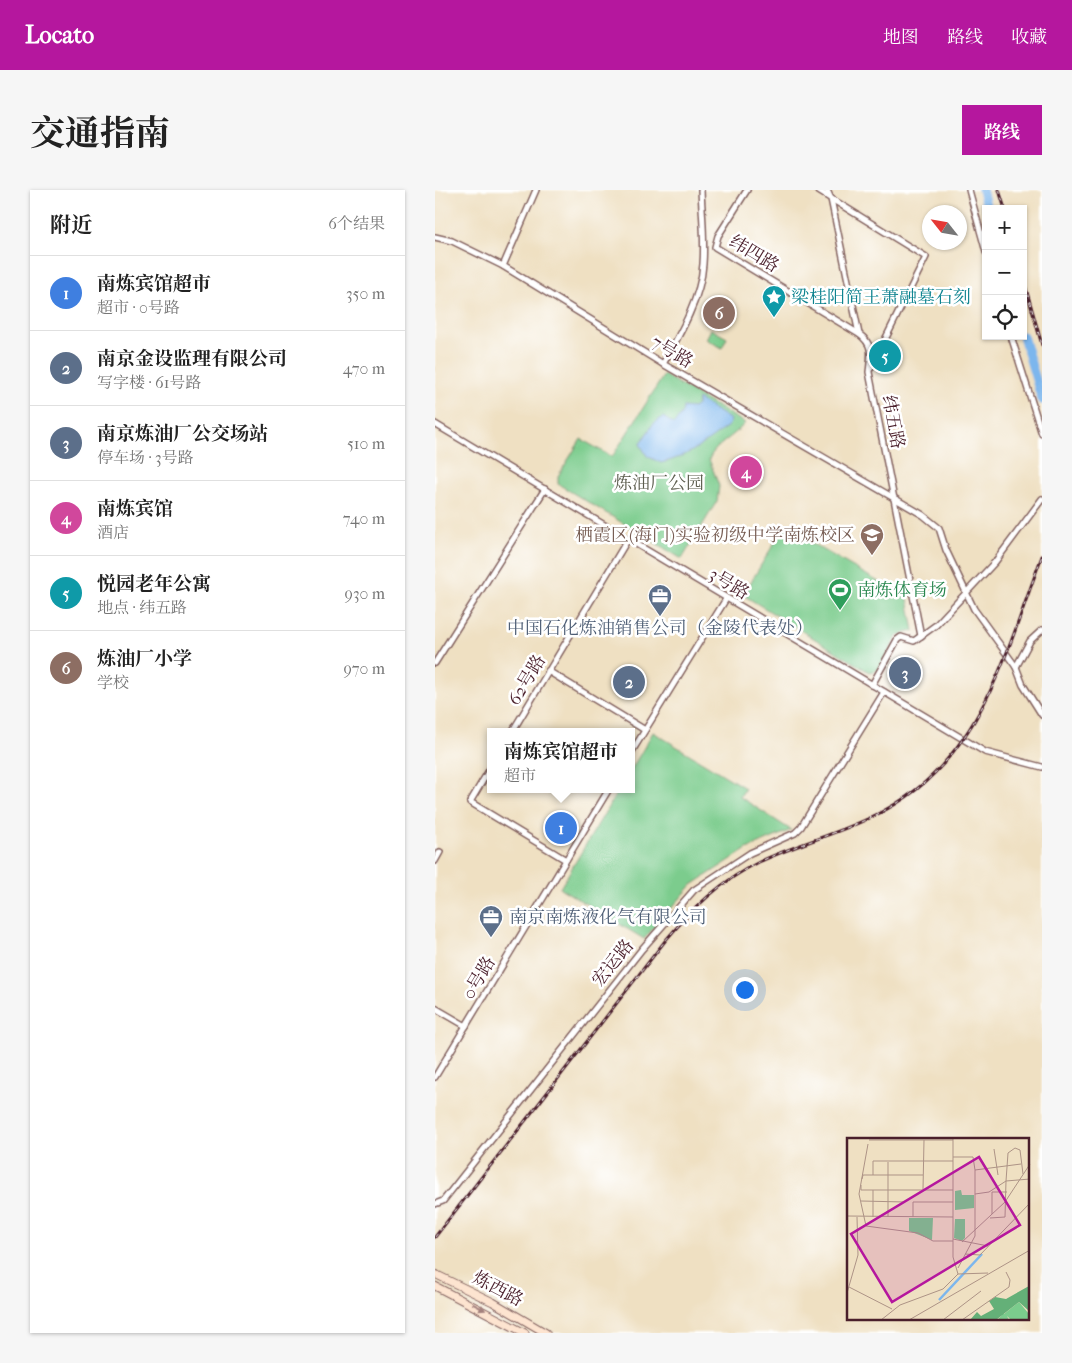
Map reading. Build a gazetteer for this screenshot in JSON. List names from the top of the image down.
{
  "streets": {
    "main road": ["炼西路"],
    "street": [
      "纬四路",
      "7号路",
      "纬五路",
      "3号路",
      "62号路",
      "宏运路",
      "0号路"
    ]
  },
  "crossings": [
    ["纬四路", "纬五路"],
    ["7号路", "纬五路"],
    ["3号路", "62号路"],
    ["3号路", "宏运路"]
  ],
  "parks": ["炼油厂公园"],
  "places": {
    "place": ["梁桂阳简王萧融墓石刻"],
    "school or university": ["栖霞区(海门)实验初级中学南炼校区"],
    "sports": ["南炼体育场"],
    "office": ["中国石化炼油销售公司（金陵代表处）", "南京南炼液化气有限公司"]
  },
  "north": "top left",
  "page": {
    "header": "Locato",
    "nav": ["地图", "路线", "收藏"],
    "title": "交通指南",
    "buttons": "路线",
    "heading": ["附近", "6个结果"],
    "map_buttons": ["+", "−"],
    "list": [
      {
        "mark": "1",
        "name": "南炼宾馆超市",
        "note": "超市 · 0号路",
        "value": "350 m"
      },
      {
        "mark": "2",
        "name": "南京金设监理有限公司",
        "note": "写字楼 · 61号路",
        "value": "470 m"
      },
      {
        "mark": "3",
        "name": "南京炼油厂公交场站",
        "note": "停车场 · 3号路",
        "value": "510 m"
      },
      {
        "mark": "4",
        "name": "南炼宾馆",
        "note": "酒店",
        "value": "740 m"
      },
      {
        "mark": "5",
        "name": "悦园老年公寓",
        "note": "地点 · 纬五路",
        "value": "930 m"
      },
      {
        "mark": "6",
        "name": "炼油厂小学",
        "note": "学校",
        "value": "970 m"
      }
    ],
    "pins": [
      "6",
      "5",
      "4",
      "3",
      "2",
      "1"
    ],
    "popup": ["南炼宾馆超市", "超市"]
  }
}
